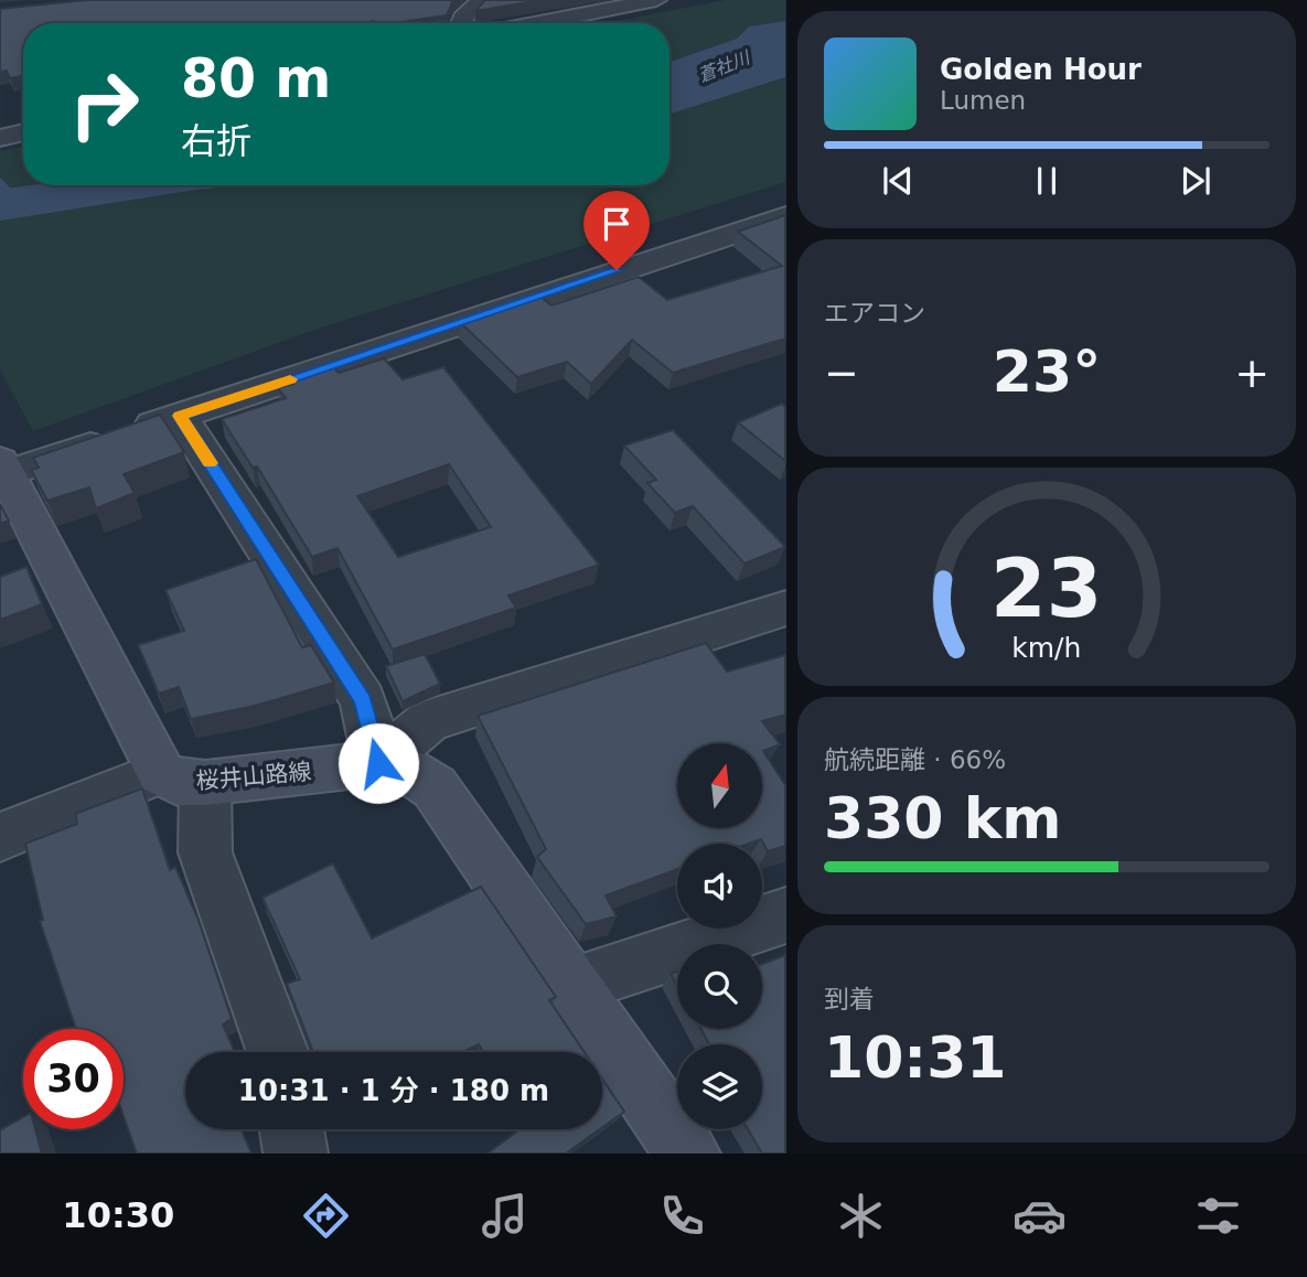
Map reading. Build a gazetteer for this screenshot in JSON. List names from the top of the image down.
{
  "streets": {
    "main road": ["桜井山路線"]
  },
  "water": ["蒼社川"],
  "north": "top",
  "page": {
    "turn": ["80 m", "右折"],
    "song": ["Golden Hour", "Lumen"],
    "tile": [
      "エアコン",
      ["航続距離 · 66%", "330 km"],
      ["到着", "10:31"]
    ],
    "heat": ["−", "23°", "+"],
    "limit": "30",
    "trip": "10:31 · 1 分 · 180 m",
    "tabs": "10:30",
    "gauge": ["23", "km/h"]
  }
}
